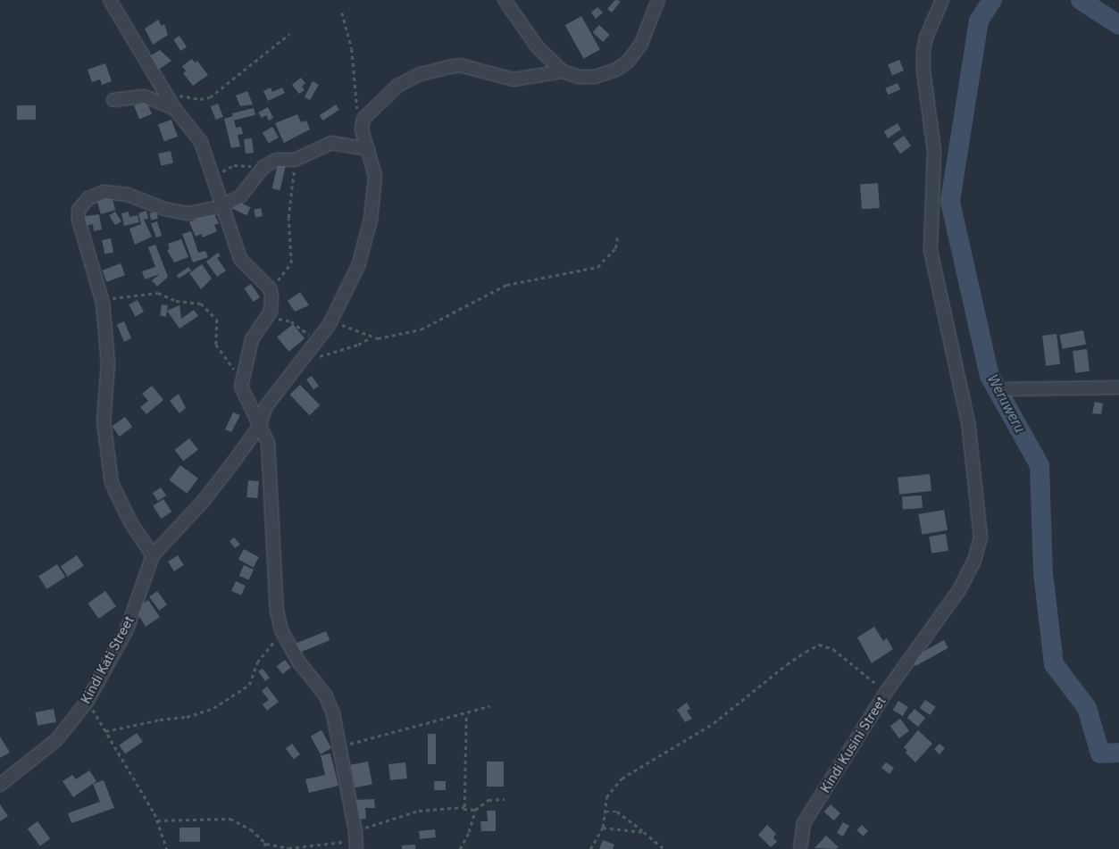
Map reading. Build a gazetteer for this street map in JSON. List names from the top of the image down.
{
  "streets": {
    "street": ["Kindi Kati Street", "Kindi Kusini Street"]
  },
  "water": ["Weruweru"]
}
